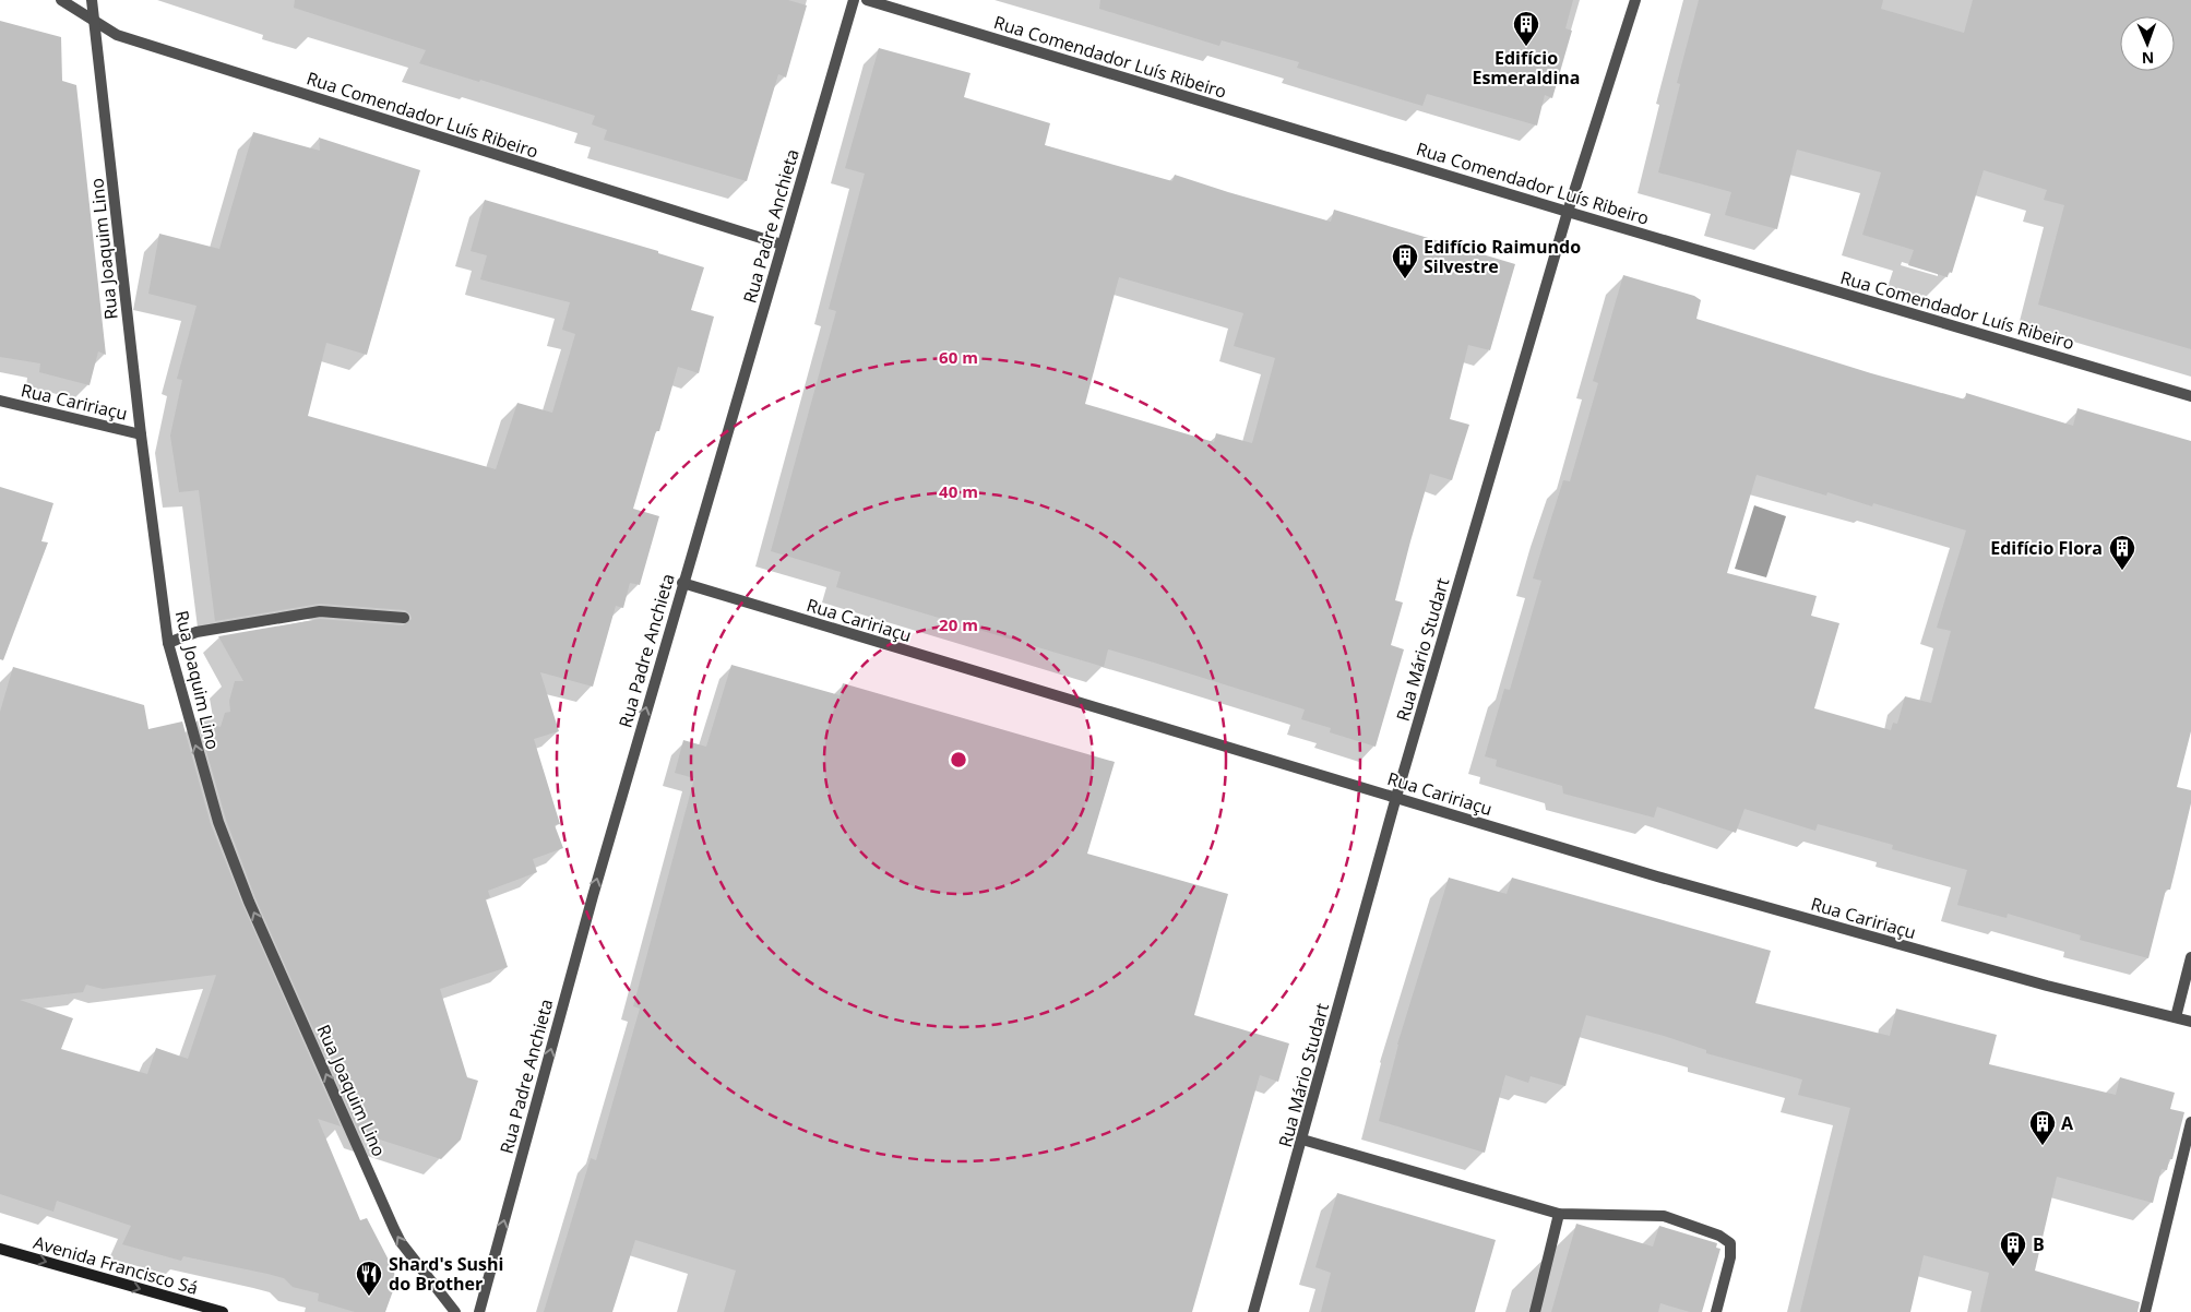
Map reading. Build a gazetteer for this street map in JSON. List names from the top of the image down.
{
  "streets": {
    "main road": ["Avenida Francisco Sá"],
    "street": [
      "Rua Comendador Luís Ribeiro",
      "Rua Padre Anchieta",
      "Rua Joaquim Lino",
      "Rua Caririaçu",
      "Rua Mário Studart"
    ]
  },
  "crossings": [
    ["Rua Comendador Luís Ribeiro", "Rua Padre Anchieta"],
    ["Rua Comendador Luís Ribeiro", "Rua Joaquim Lino"],
    ["Rua Comendador Luís Ribeiro", "Rua Mário Studart"],
    ["Rua Padre Anchieta", "Rua Caririaçu"],
    ["Rua Joaquim Lino", "Rua Caririaçu"],
    ["Rua Caririaçu", "Rua Mário Studart"]
  ],
  "one_way": ["Rua Padre Anchieta", "Rua Joaquim Lino", "Avenida Francisco Sá"],
  "places": {
    "building": [
      "Edifício Esmeraldina",
      "Edifício Raimundo Silvestre",
      "Edifício Flora",
      "A",
      "B"
    ],
    "restaurant": ["Shard's Sushi do Brother"]
  },
  "north": "bottom",
  "rings": ["60 m", "40 m", "20 m"]
}
